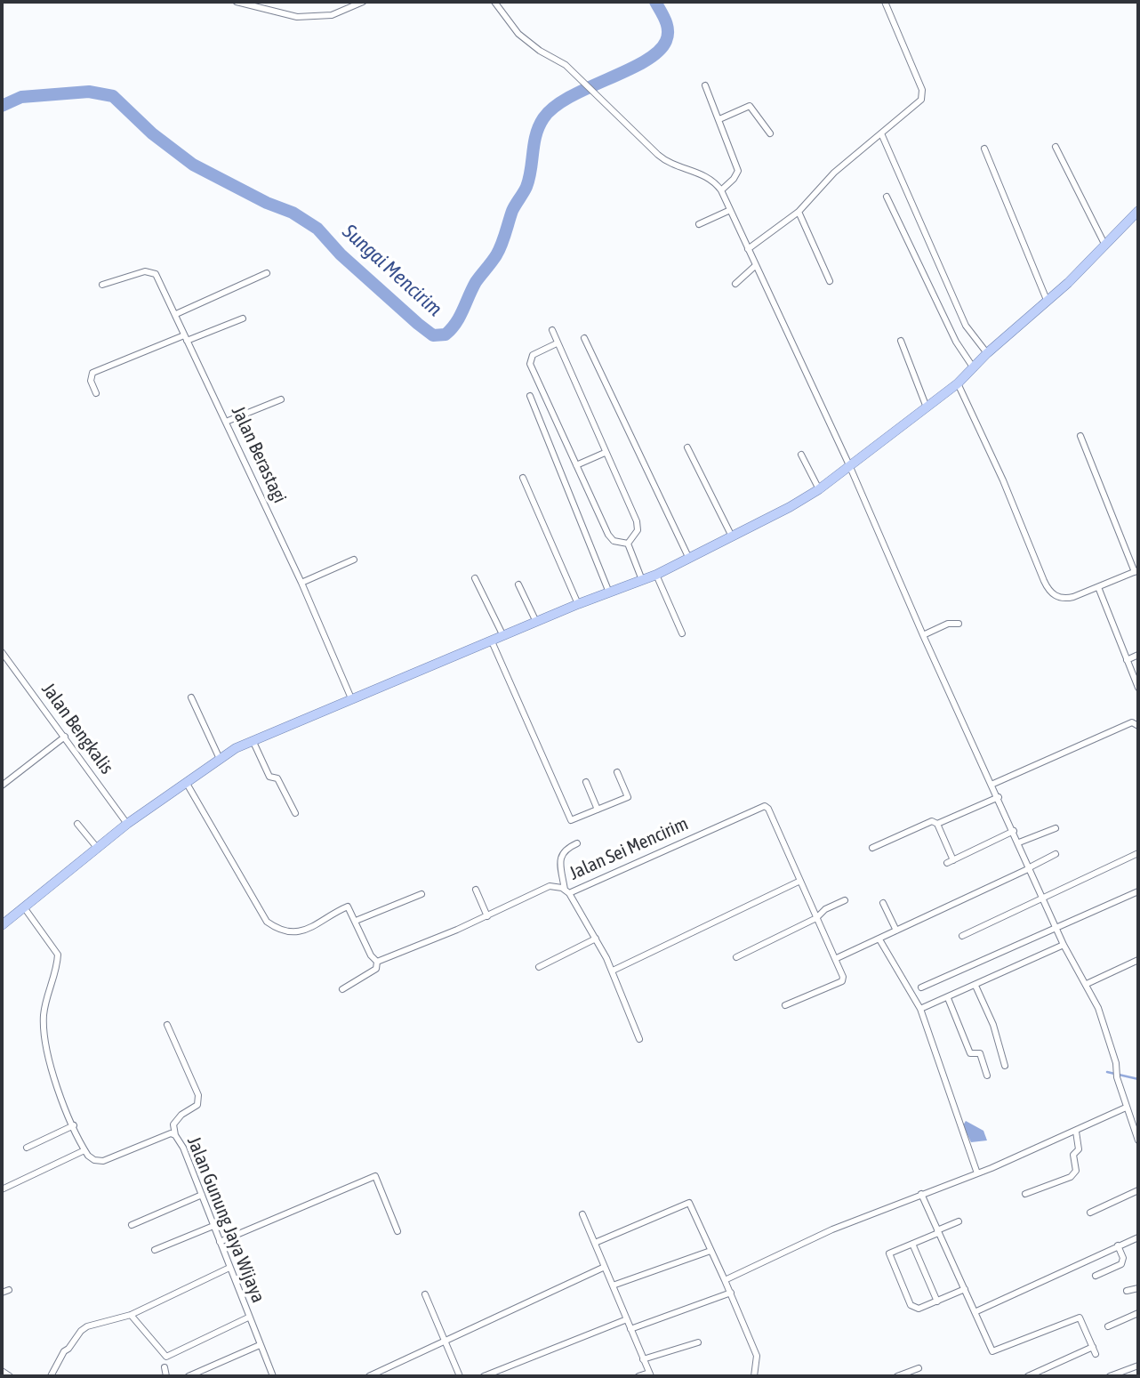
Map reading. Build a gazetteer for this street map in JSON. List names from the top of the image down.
{
  "streets": {
    "street": [
      "Jalan Berastagi",
      "Jalan Bengkalis",
      "Jalan Sei Mencirim",
      "Jalan Gunung Jaya Wijaya"
    ]
  },
  "water": ["Sungai Mencirim"]
}
